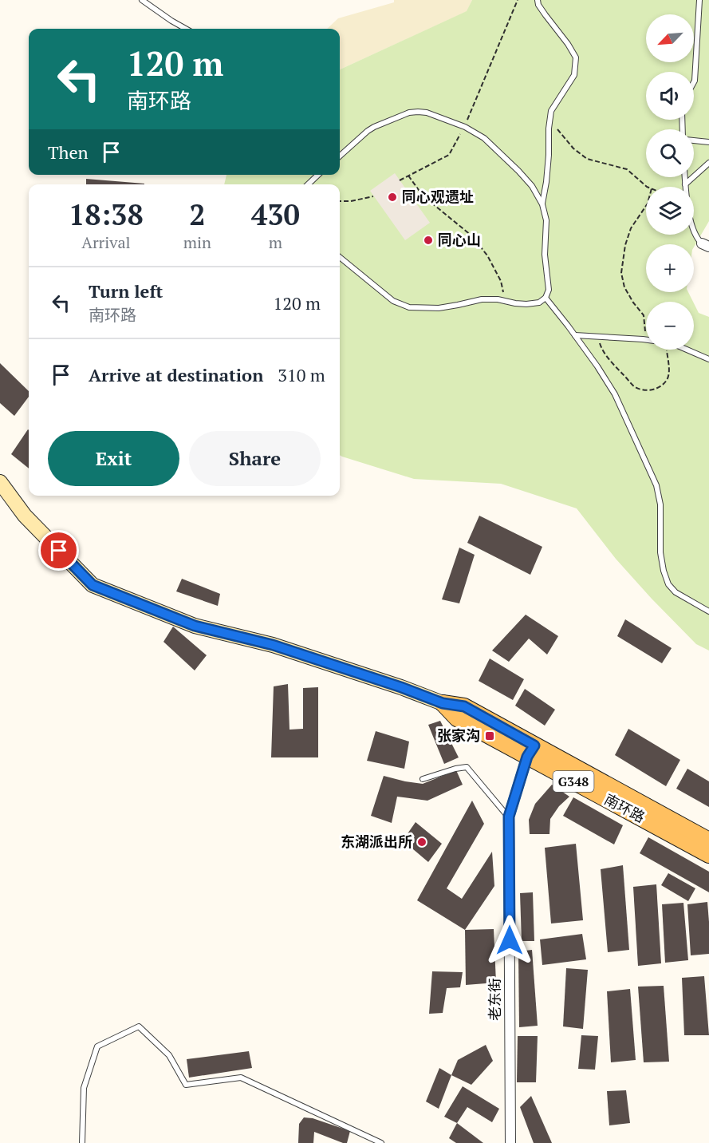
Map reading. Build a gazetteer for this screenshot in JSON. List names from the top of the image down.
{
  "streets": {
    "main road": ["G348", "南环路"],
    "street": ["老东街"]
  },
  "crossings": [
    ["南环路", "老东街"]
  ],
  "places": {
    "other": ["同心观遗址", "同心山", "东湖派出所"],
    "transit": ["张家沟"]
  },
  "north": "bottom left",
  "page": {
    "map_buttons": ["+", "−"],
    "turn": ["120 m", "南环路"],
    "then": "Then",
    "eta": [
      "18:38",
      "Arrival",
      "2",
      "min",
      "430",
      "m"
    ],
    "list": [
      {
        "name": "Turn left",
        "note": "南环路",
        "value": "120 m"
      },
      {
        "name": "Arrive at destination",
        "value": "310 m"
      }
    ],
    "buttons": ["Exit", "Share"]
  }
}
